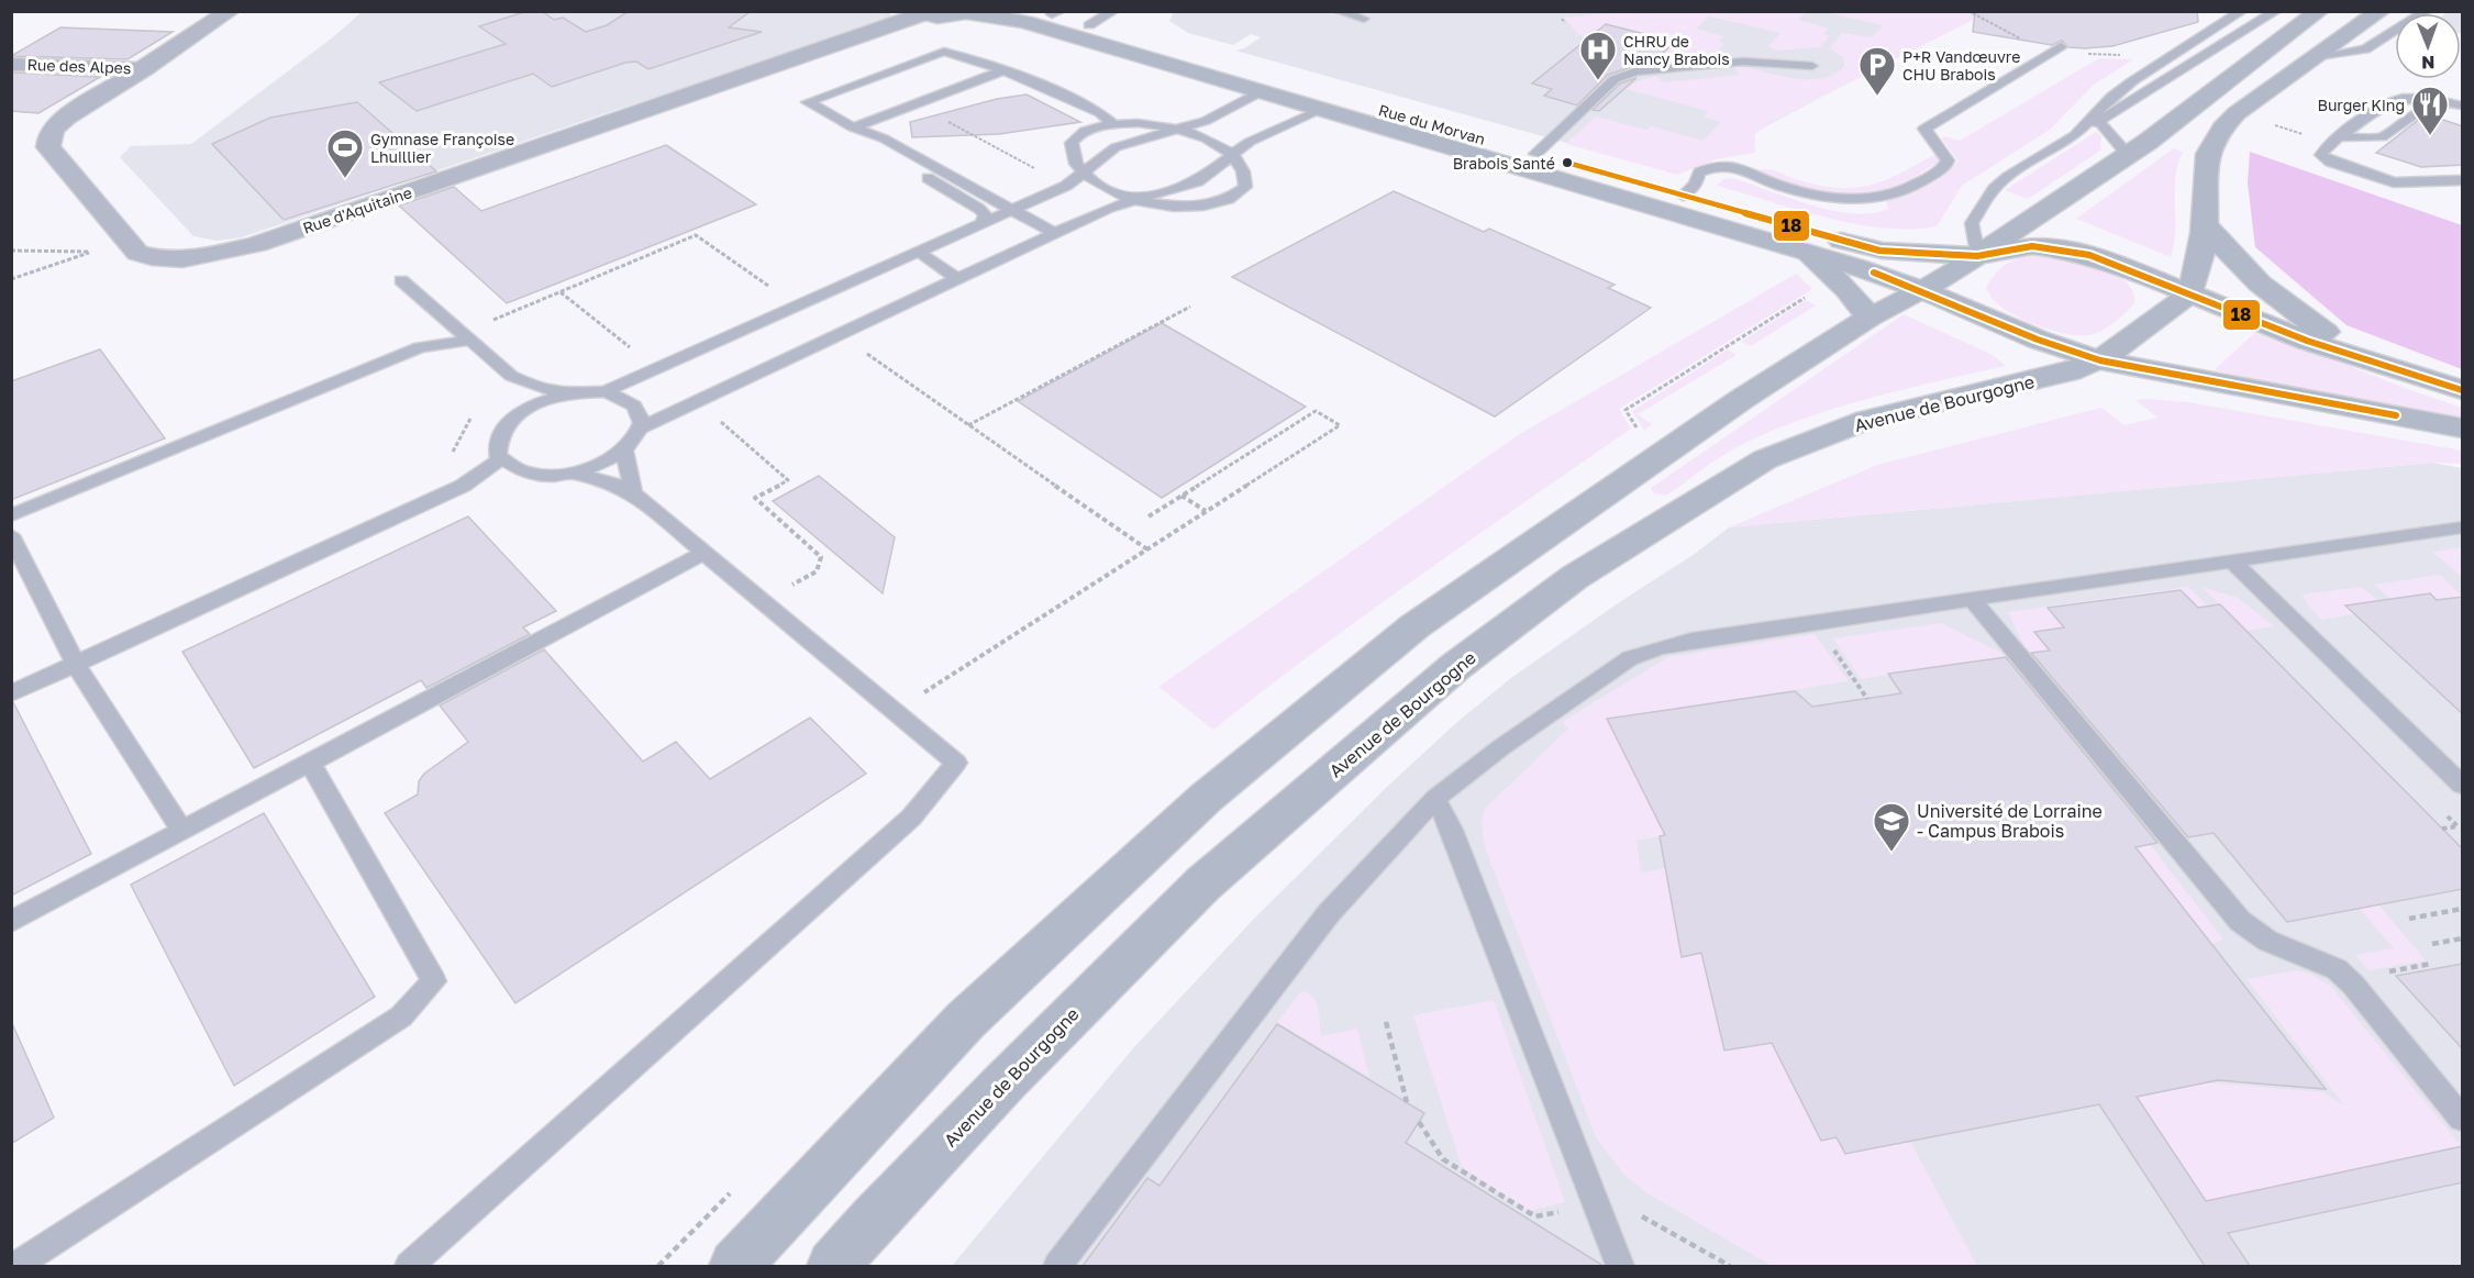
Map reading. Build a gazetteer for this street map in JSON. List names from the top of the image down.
{
  "streets": {
    "main road": ["Rue du Morvan", "Avenue de Bourgogne"],
    "street": ["Rue des Alpes", "Rue d'Aquitaine"]
  },
  "crossings": [
    ["Rue des Alpes", "Rue d'Aquitaine"],
    ["Rue du Morvan", "Rue d'Aquitaine"]
  ],
  "places": {
    "hospital": ["CHRU de Nancy Brabois"],
    "parking": ["P+R Vandœuvre CHU Brabois"],
    "restaurant": ["Burger King"],
    "other": ["Brabois Santé"],
    "sports": ["Gymnase Françoise Lhuillier"],
    "school or university": ["Université de Lorraine - Campus Brabois"]
  },
  "lines": ["transit line 18"],
  "north": "bottom"
}
